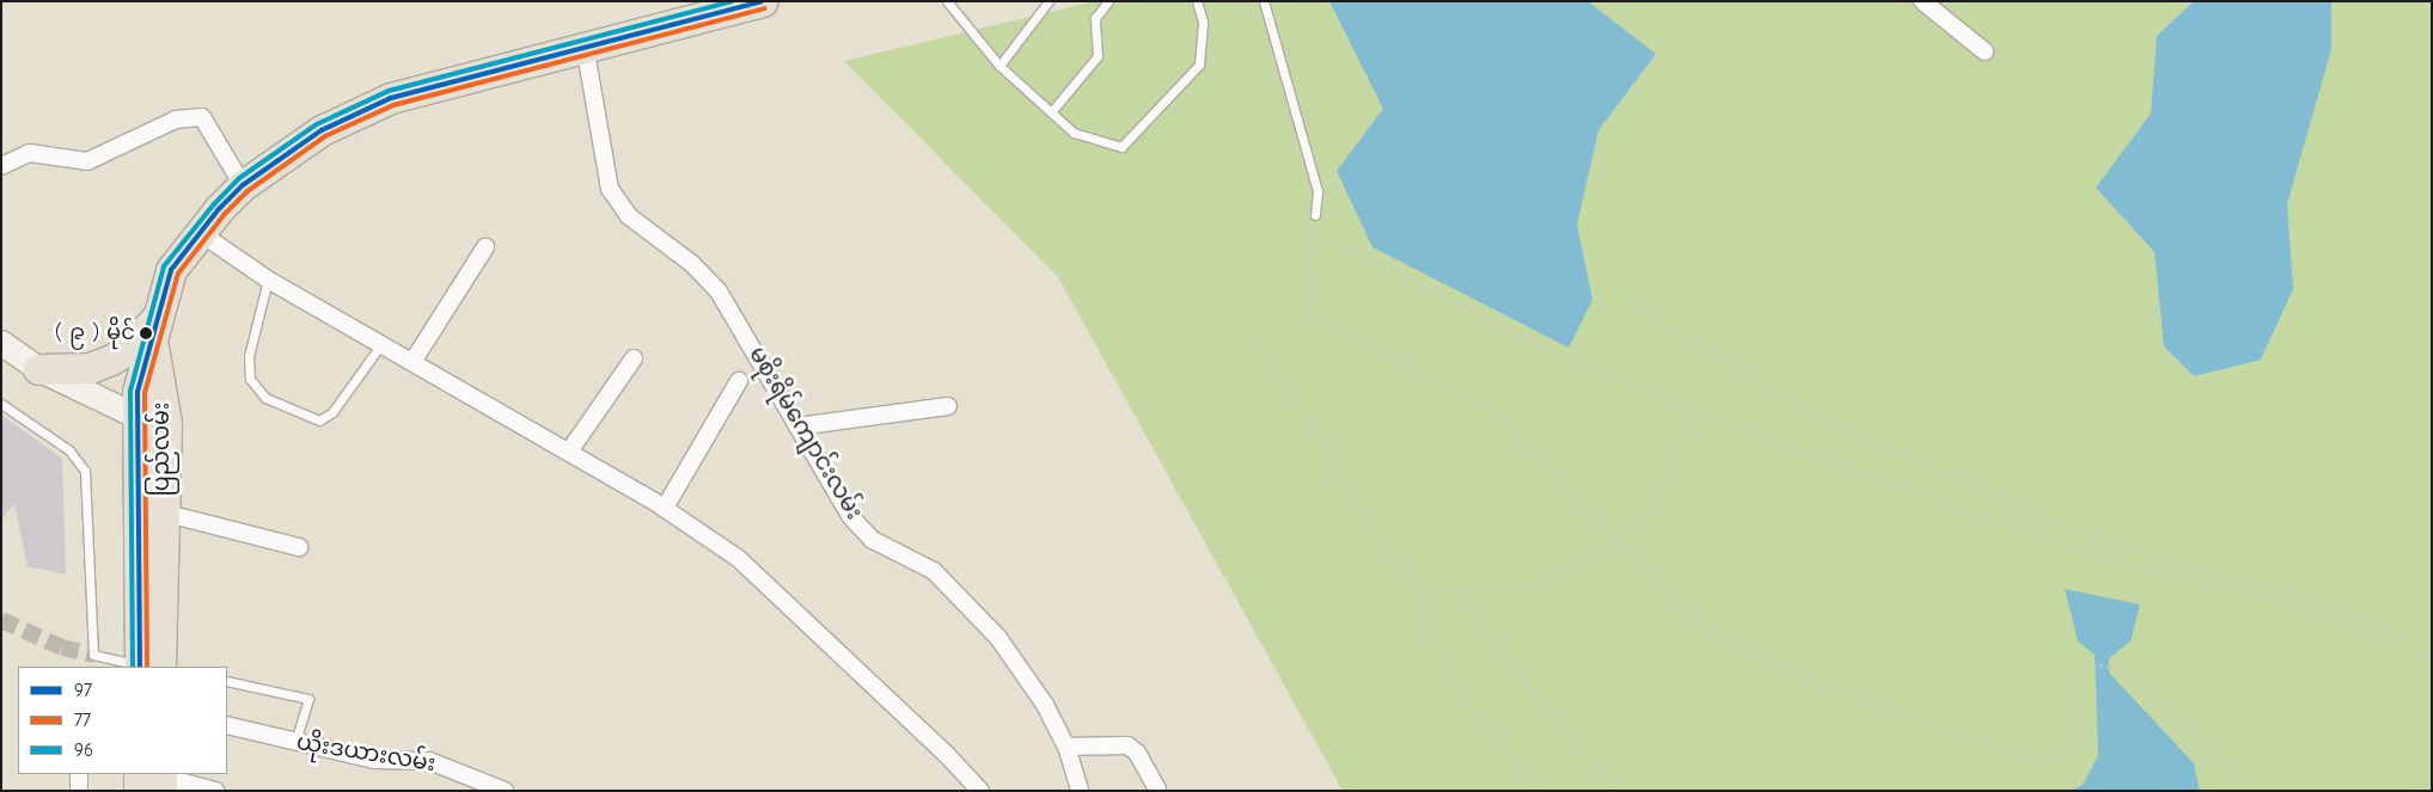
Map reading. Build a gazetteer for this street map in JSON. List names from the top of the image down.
{
  "streets": {
    "highway": ["ပြည်လမ်း"],
    "street": ["မစိုးရိမ်ကျောင်းလမ်း", "ယိုးဒယားလမ်း"]
  },
  "crossings": [
    ["မစိုးရိမ်ကျောင်းလမ်း", "ပြည်လမ်း"]
  ],
  "places": ["( ၉ ) မိုင်"],
  "lines": ["transit line 97", "transit line 96", "transit line 77"],
  "legend": ["97", "77", "96"]
}
